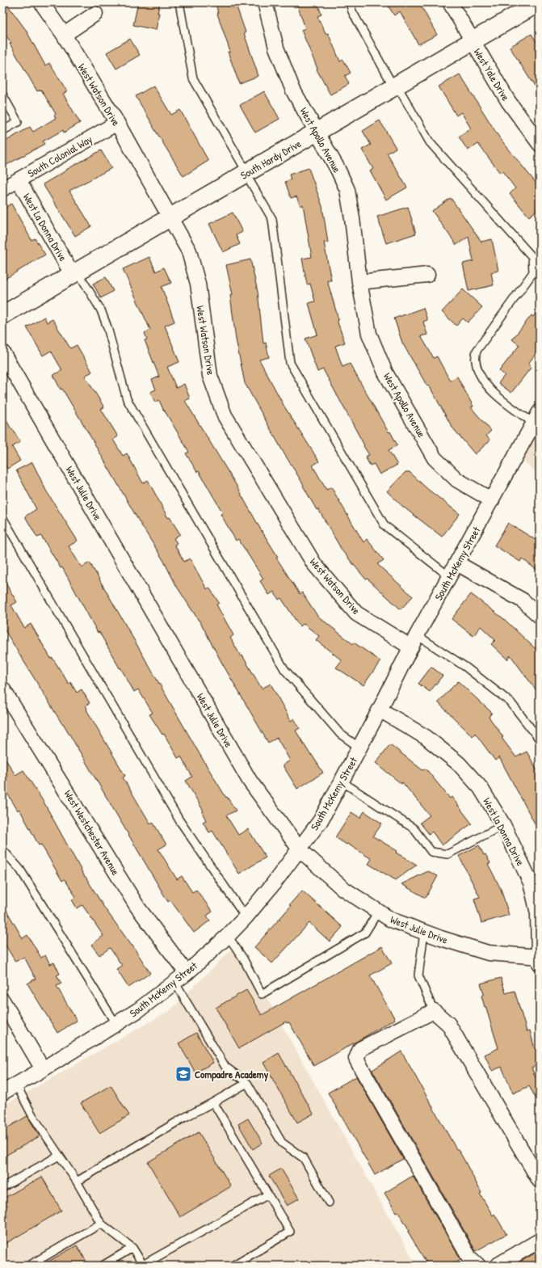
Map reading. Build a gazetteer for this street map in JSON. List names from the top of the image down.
{
  "streets": {
    "street": [
      "West Yale Drive",
      "West Watson Drive",
      "West Apollo Avenue",
      "South Colonial Way",
      "South Hardy Drive",
      "West La Donna Drive",
      "West Julie Drive",
      "South McKemy Street",
      "West la Donna Drive",
      "West Westchester Avenue"
    ]
  },
  "crossings": [
    ["West Yale Drive", "South Hardy Drive"],
    ["West Watson Drive", "South Colonial Way"],
    ["West Watson Drive", "South Hardy Drive"],
    ["West Watson Drive", "South McKemy Street"],
    ["West Apollo Avenue", "South Hardy Drive"],
    ["West Apollo Avenue", "South McKemy Street"],
    ["South Colonial Way", "West La Donna Drive"],
    ["South Hardy Drive", "West La Donna Drive"],
    ["West Julie Drive", "South McKemy Street"],
    ["West Julie Drive", "West la Donna Drive"],
    ["South McKemy Street", "West la Donna Drive"],
    ["South McKemy Street", "West Westchester Avenue"]
  ],
  "places": {
    "school or university": ["Compadre Academy"]
  }
}
